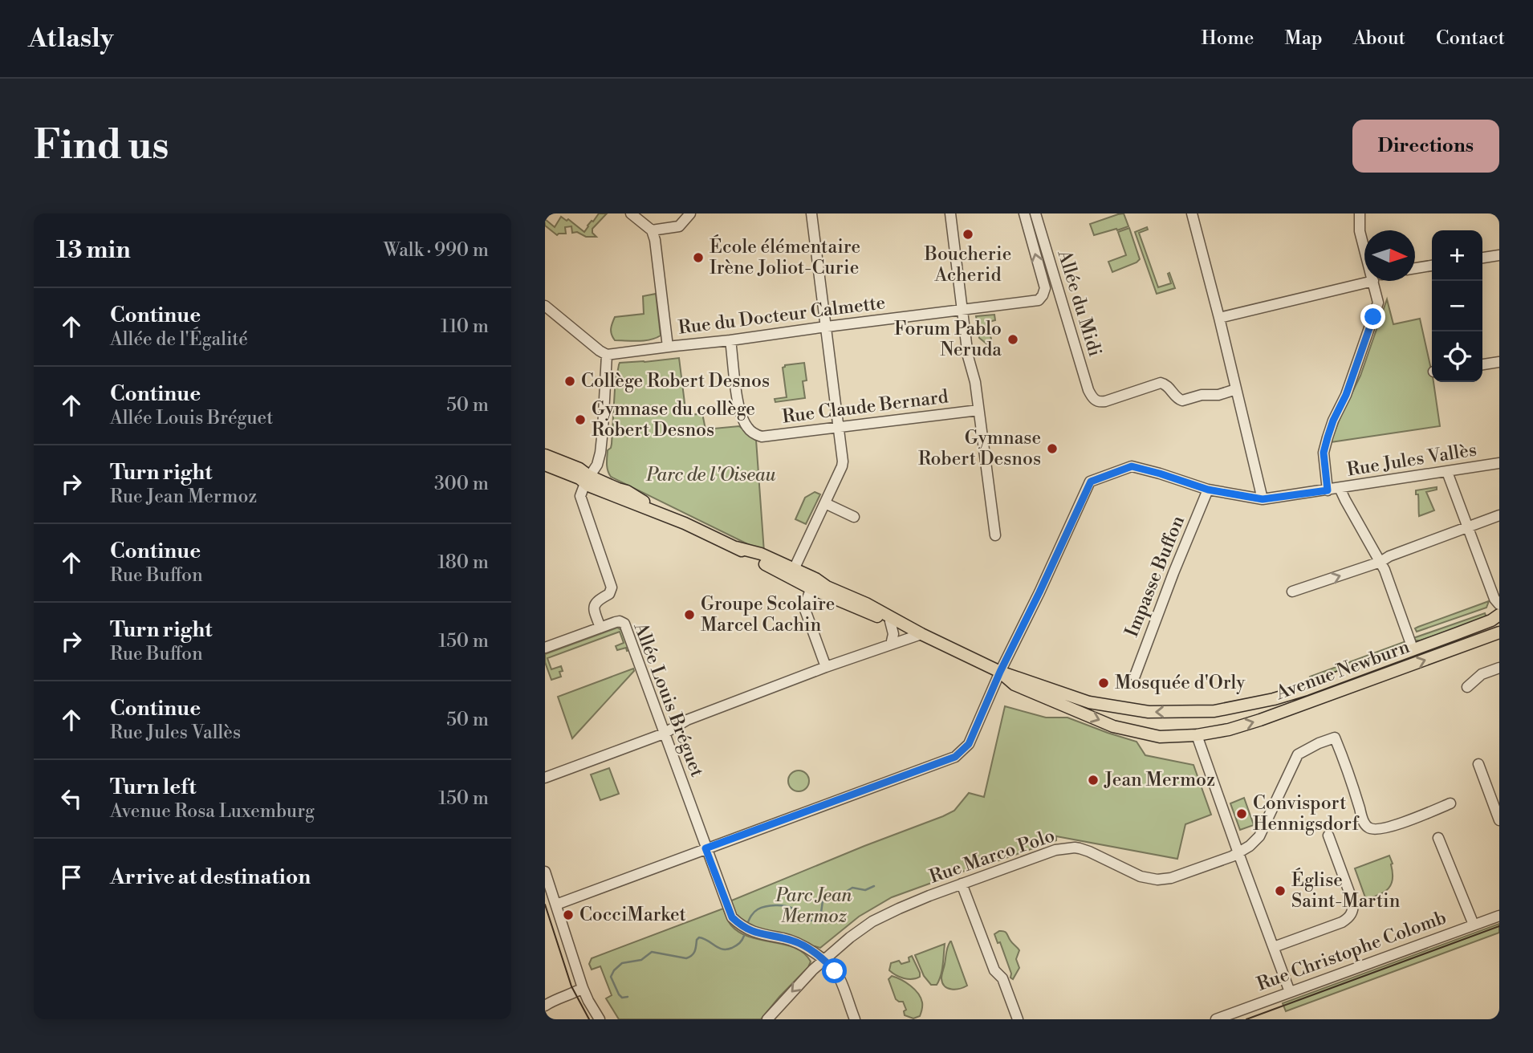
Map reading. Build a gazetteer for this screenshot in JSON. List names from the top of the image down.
{
  "streets": {
    "main road": ["Avenue Newburn"],
    "street": [
      "Allée du Midi",
      "Rue du Docteur Calmette",
      "Rue Claude Bernard",
      "Rue Jules Vallès",
      "Impasse Buffon",
      "Allée Louis Bréguet",
      "Rue Marco Polo",
      "Rue Christophe Colomb"
    ]
  },
  "crossings": [
    ["Rue du Docteur Calmette", "Rue Claude Bernard"],
    ["Rue Jules Vallès", "Impasse Buffon"],
    ["Rue Jules Vallès", "Avenue Newburn"],
    ["Rue Jules Vallès", "Allée Louis Bréguet"],
    ["Allée Louis Bréguet", "Rue Marco Polo"]
  ],
  "parks": ["Parc de l'Oiseau", "Parc Jean Mermoz"],
  "places": [
    "Boucherie Acherid",
    "École élémentaire Irène Joliot-Curie",
    "Forum Pablo Neruda",
    "Collège Robert Desnos",
    "Gymnase du collège Robert Desnos",
    "Gymnase Robert Desnos",
    "Groupe Scolaire Marcel Cachin",
    "Mosquée d'Orly",
    "Jean Mermoz",
    "Convisport Hennigsdorf",
    "Église Saint-Martin",
    "CocciMarket"
  ],
  "north": "right",
  "page": {
    "header": "Atlasly",
    "nav": [
      "Home",
      "Map",
      "About",
      "Contact"
    ],
    "buttons": "Directions",
    "title": "Find us",
    "heading": ["13 min", "Walk · 990 m"],
    "map_buttons": ["+", "−"],
    "list": [
      ["Continue", "Allée de l'Égalité", "110 m"],
      ["Continue", "Allée Louis Bréguet", "50 m"],
      ["Turn right", "Rue Jean Mermoz", "300 m"],
      ["Continue", "Rue Buffon", "180 m"],
      ["Turn right", "Rue Buffon", "150 m"],
      ["Continue", "Rue Jules Vallès", "50 m"],
      ["Turn left", "Avenue Rosa Luxemburg", "150 m"],
      "Arrive at destination"
    ]
  }
}
